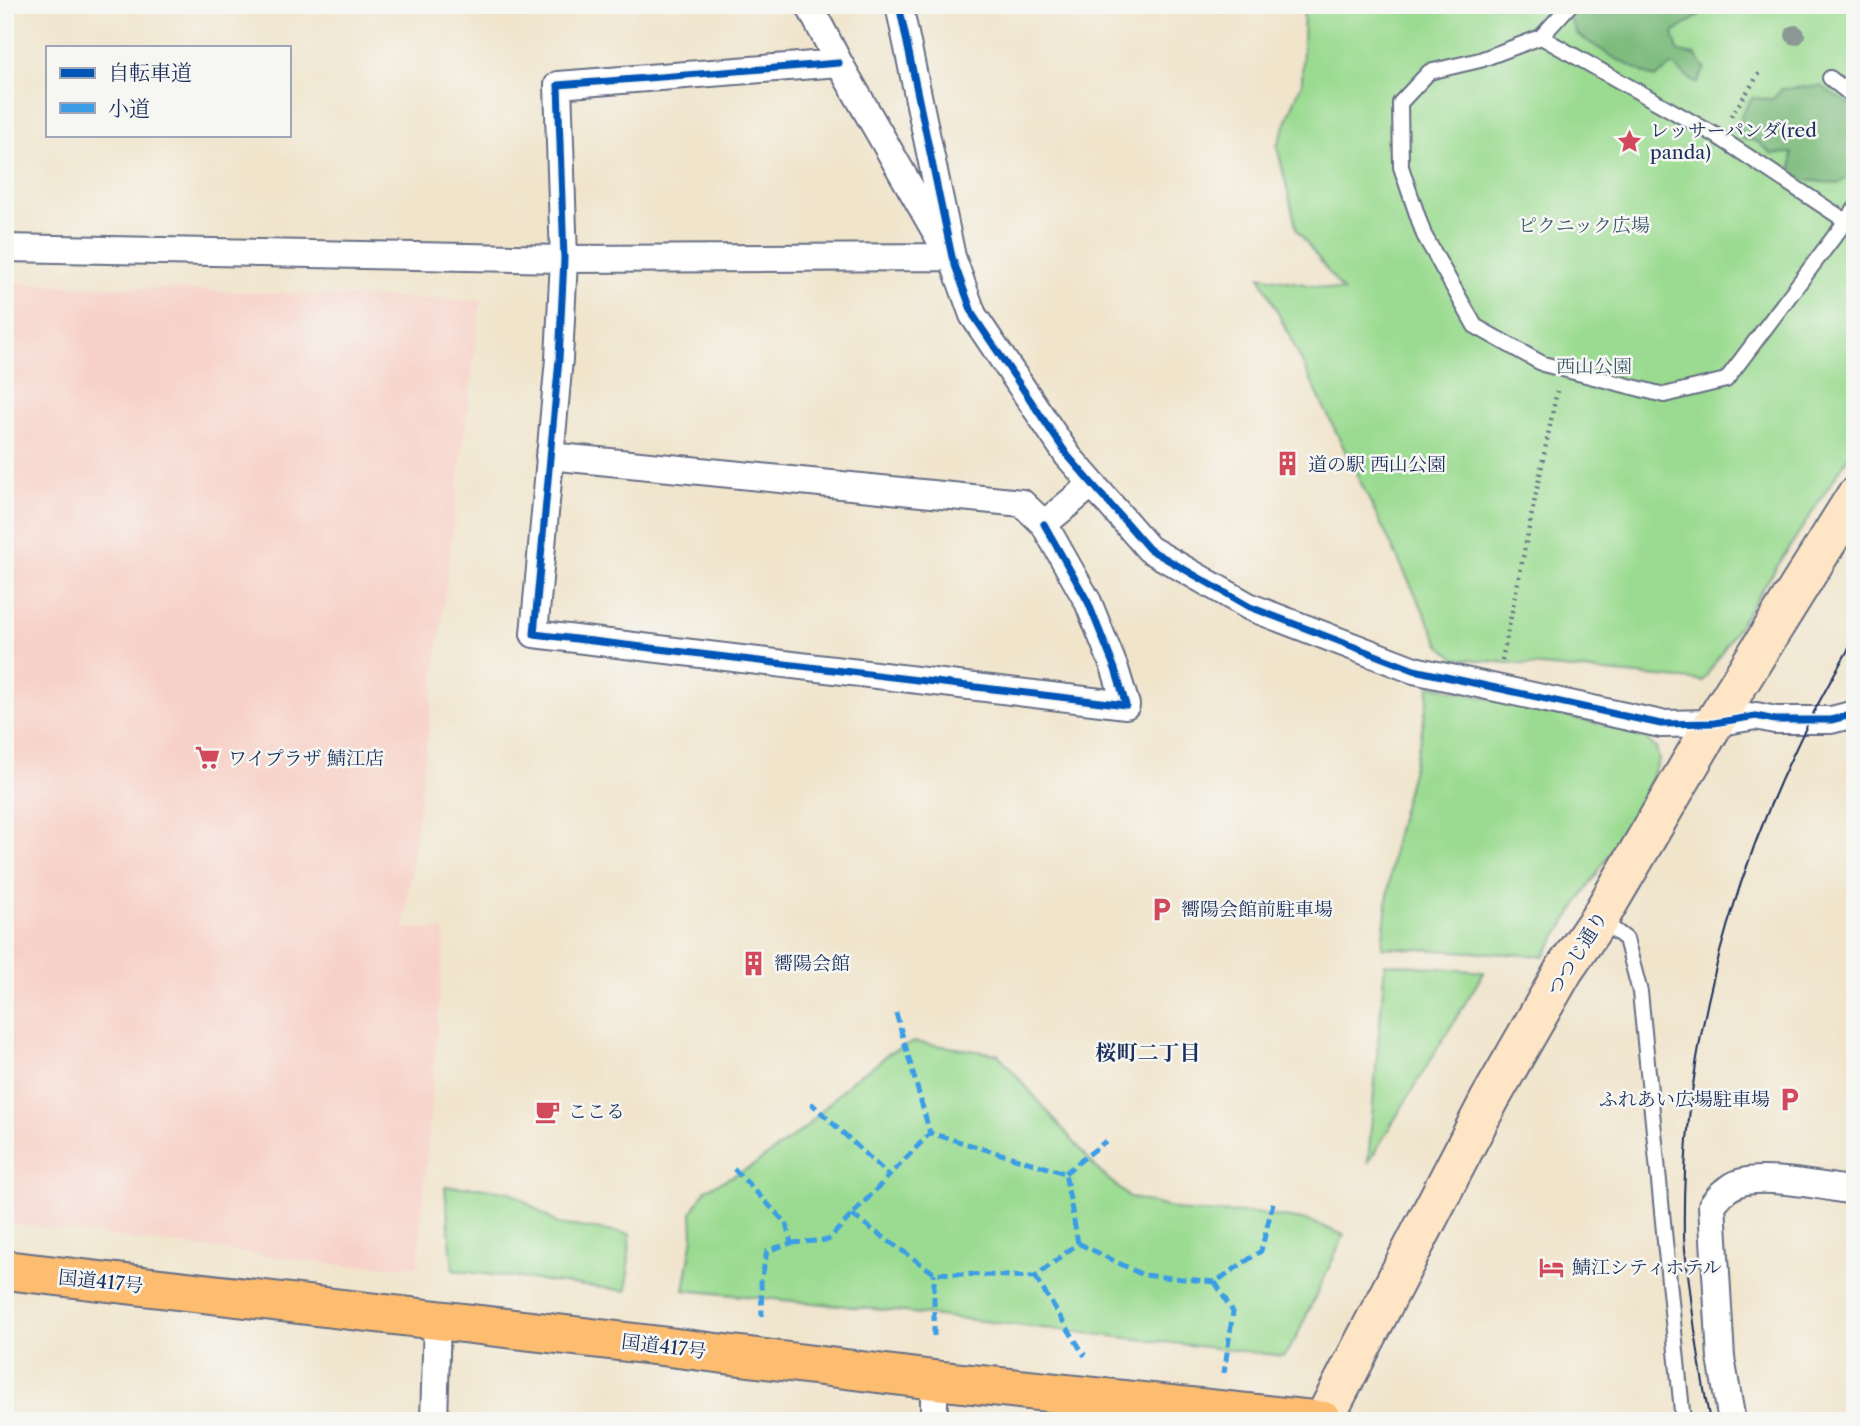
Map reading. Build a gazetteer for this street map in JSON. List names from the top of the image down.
{
  "streets": {
    "highway": ["国道417号"],
    "street": ["つつじ通り"]
  },
  "crossings": [
    ["つつじ通り", "国道417号"]
  ],
  "districts": ["桜町二丁目"],
  "parks": ["ピクニック広場", "西山公園"],
  "places": {
    "place": ["レッサーパンダ(red panda)"],
    "building": ["道の駅 西山公園", "嚮陽会館"],
    "supermarket": ["ワイプラザ 鯖江店"],
    "parking": ["嚮陽会館前駐車場", "ふれあい広場駐車場"],
    "cafe": ["ここる"],
    "hotel": ["鯖江シティホテル"]
  },
  "legend": ["自転車道", "小道"]
}
